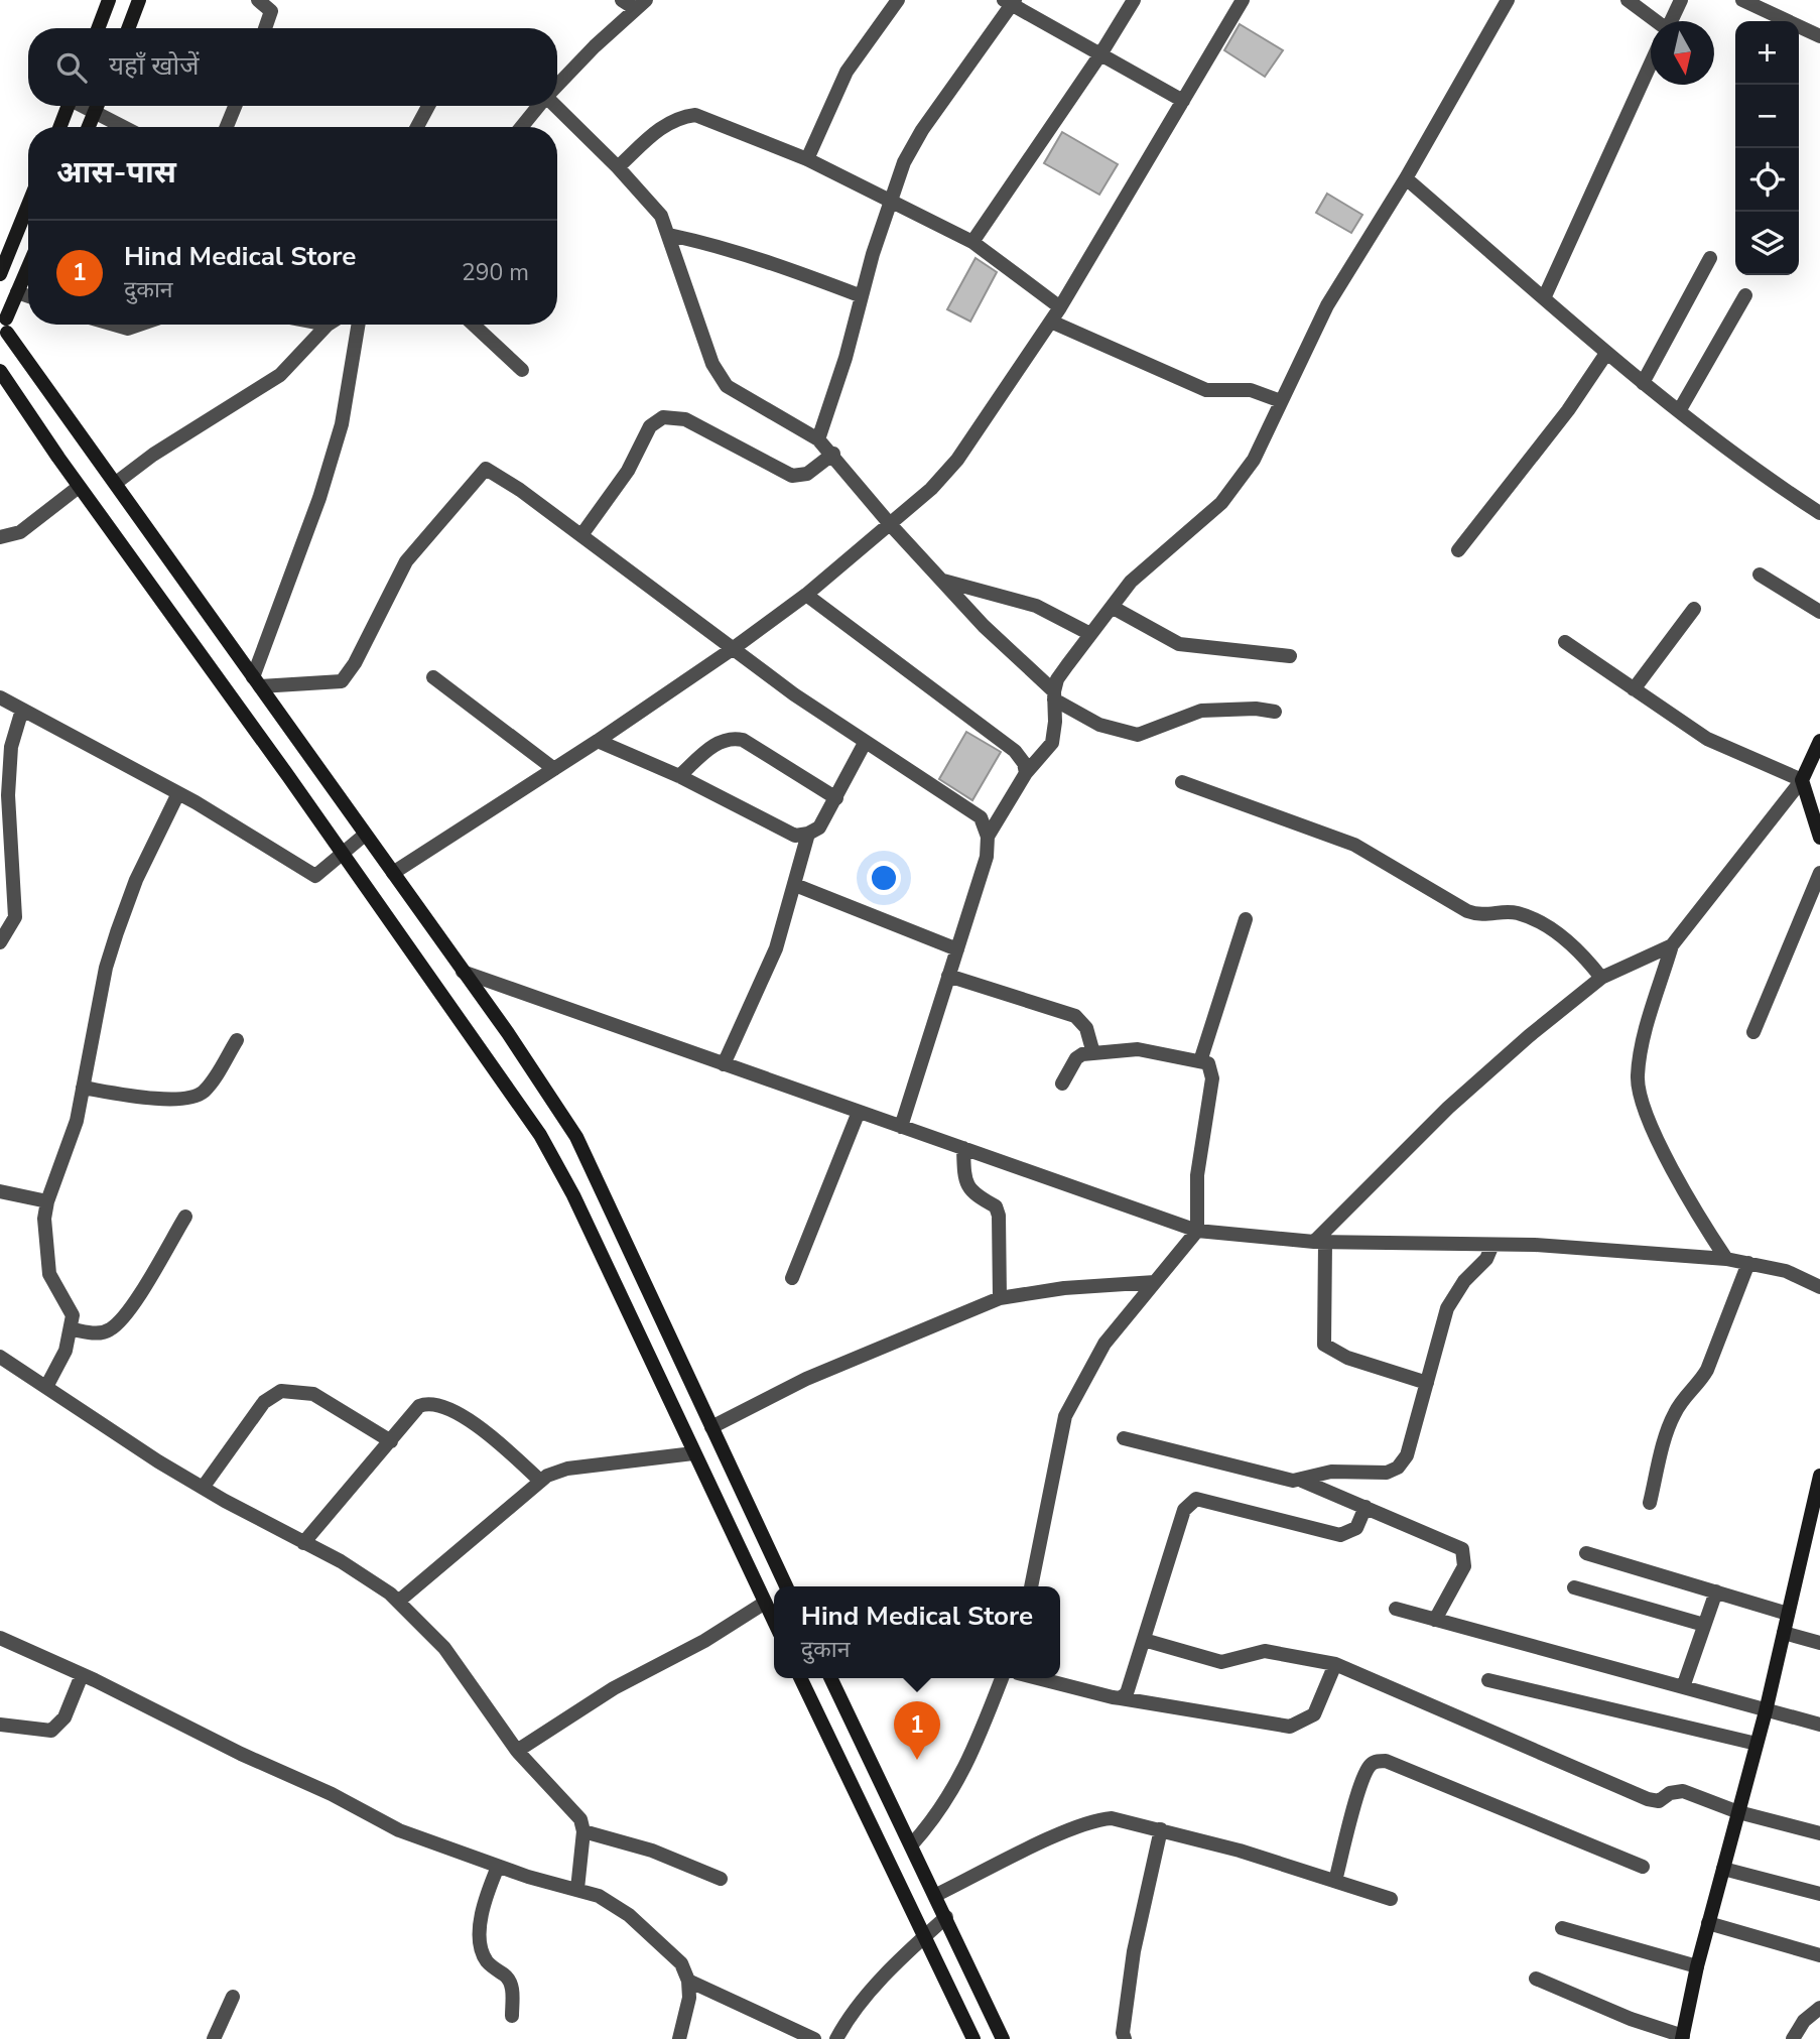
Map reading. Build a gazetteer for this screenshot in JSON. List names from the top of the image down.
{
  "north": "bottom",
  "page": {
    "map_buttons": ["+", "−"],
    "search": "यहाँ खोजें",
    "heading": "आस-पास",
    "list": [
      {
        "mark": "1",
        "name": "Hind Medical Store",
        "note": "दुकान",
        "value": "290 m"
      }
    ],
    "popup": ["Hind Medical Store", "दुकान"],
    "pins": "1"
  }
}
